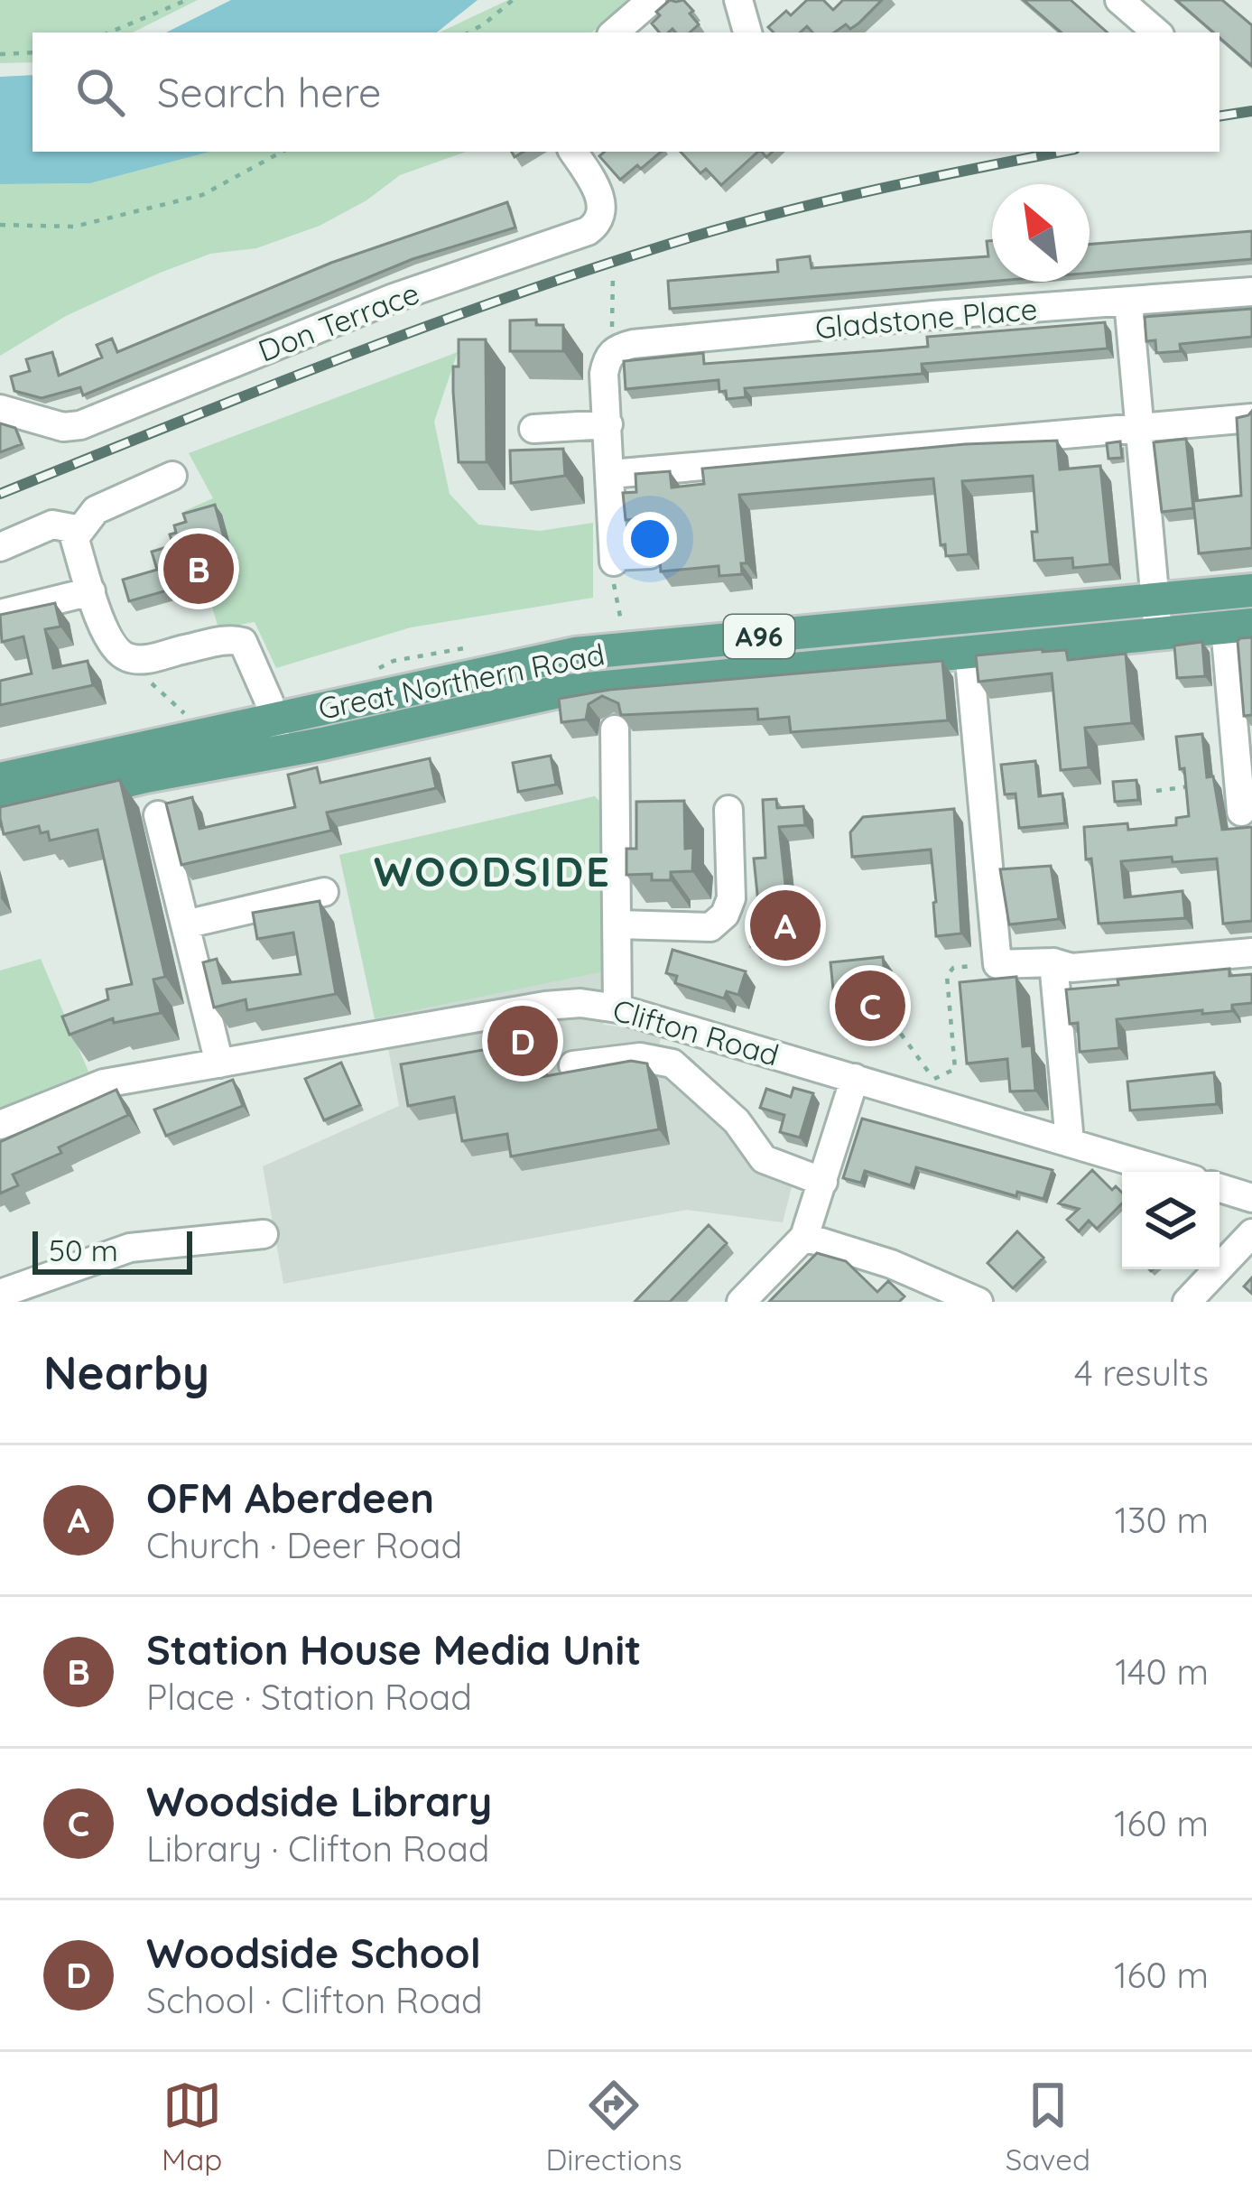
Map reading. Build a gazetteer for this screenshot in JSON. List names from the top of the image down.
{
  "streets": {
    "main road": ["A96", "Great Northern Road"],
    "street": ["Gladstone Place", "Don Terrace", "Clifton Road"]
  },
  "crossings": [
    ["A96", "Great Northern Road"]
  ],
  "districts": ["WOODSIDE"],
  "scale_bar": "50 m",
  "north": "top left",
  "page": {
    "search": "Search here",
    "pins": [
      "B",
      "A",
      "C",
      "D"
    ],
    "scale": "50 m",
    "heading": ["Nearby", "4 results"],
    "list": [
      {
        "mark": "A",
        "name": "OFM Aberdeen",
        "note": "Church · Deer Road",
        "value": "130 m"
      },
      {
        "mark": "B",
        "name": "Station House Media Unit",
        "note": "Place · Station Road",
        "value": "140 m"
      },
      {
        "mark": "C",
        "name": "Woodside Library",
        "note": "Library · Clifton Road",
        "value": "160 m"
      },
      {
        "mark": "D",
        "name": "Woodside School",
        "note": "School · Clifton Road",
        "value": "160 m"
      }
    ],
    "nav": ["Map", "Directions", "Saved"]
  }
}
